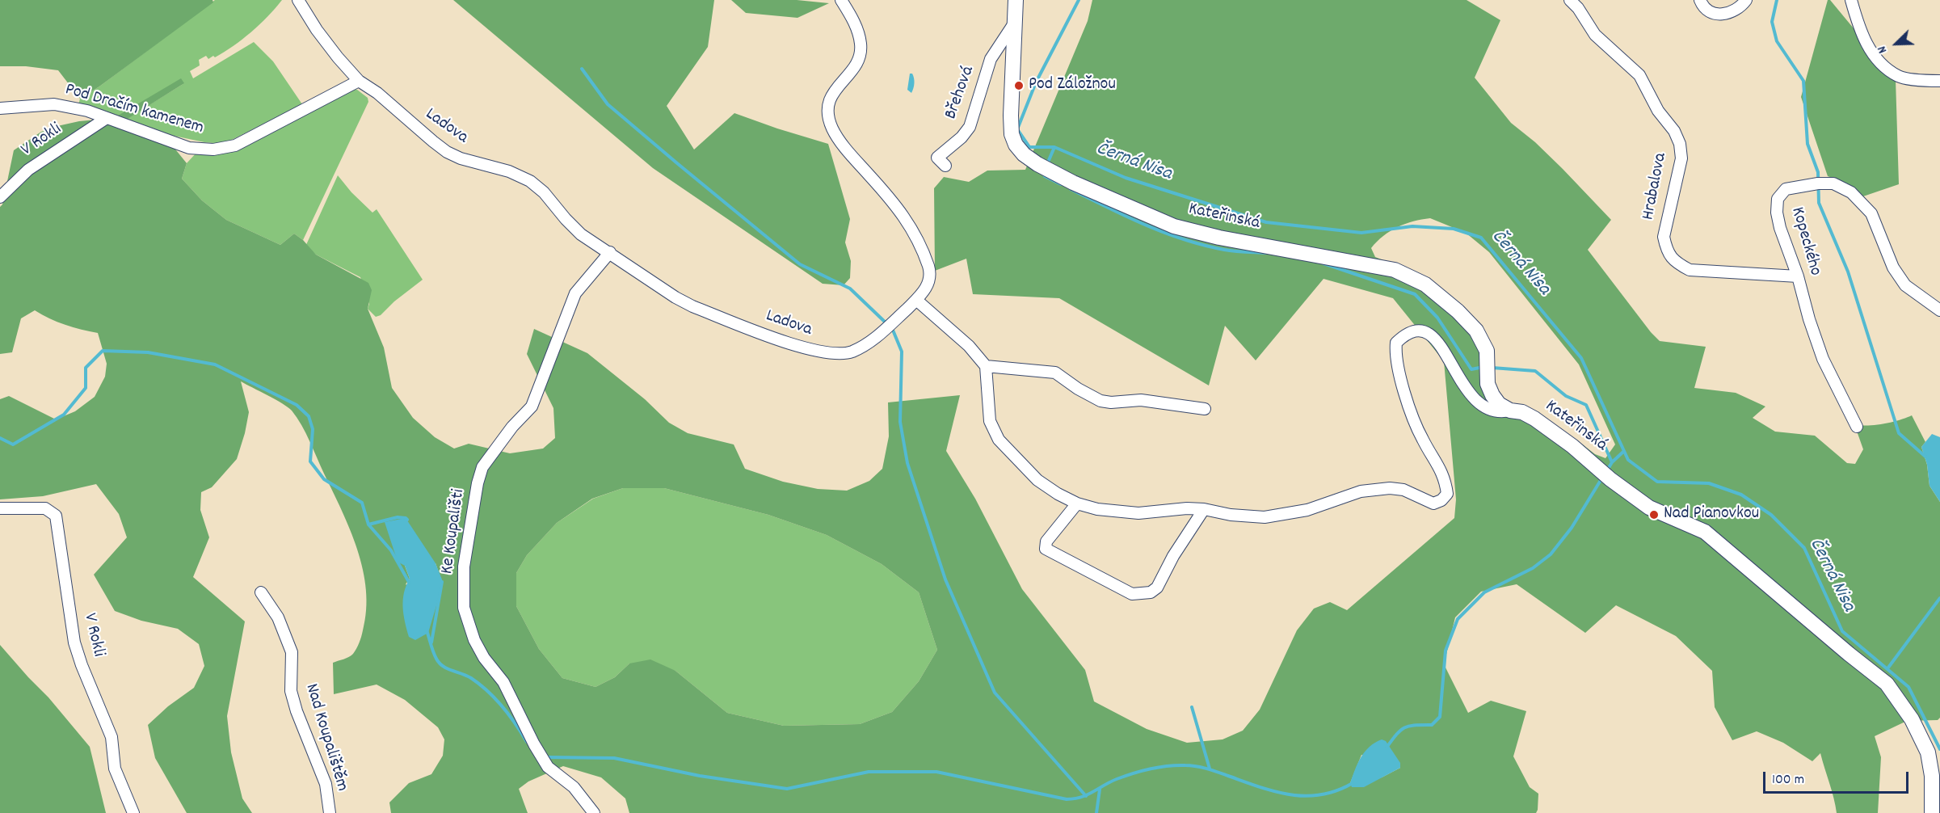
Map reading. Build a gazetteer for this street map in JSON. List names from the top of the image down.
{
  "streets": {
    "street": [
      "Břehová",
      "Pod Dračím kamenem",
      "Ladova",
      "V Rokli",
      "Hrabalova",
      "Kateřinská",
      "Kopeckého",
      "Ke Koupališti",
      "Nad Koupalištěm"
    ]
  },
  "crossings": [
    ["Břehová", "Kateřinská"],
    ["Pod Dračím kamenem", "Ladova"],
    ["Pod Dračím kamenem", "V Rokli"],
    ["Ladova", "Ke Koupališti"],
    ["Hrabalova", "Kopeckého"]
  ],
  "water": ["Černá Nisa"],
  "places": ["Pod Záložnou", "Nad Pianovkou"],
  "scale_bar": "100 m",
  "north": "bottom left"
}
